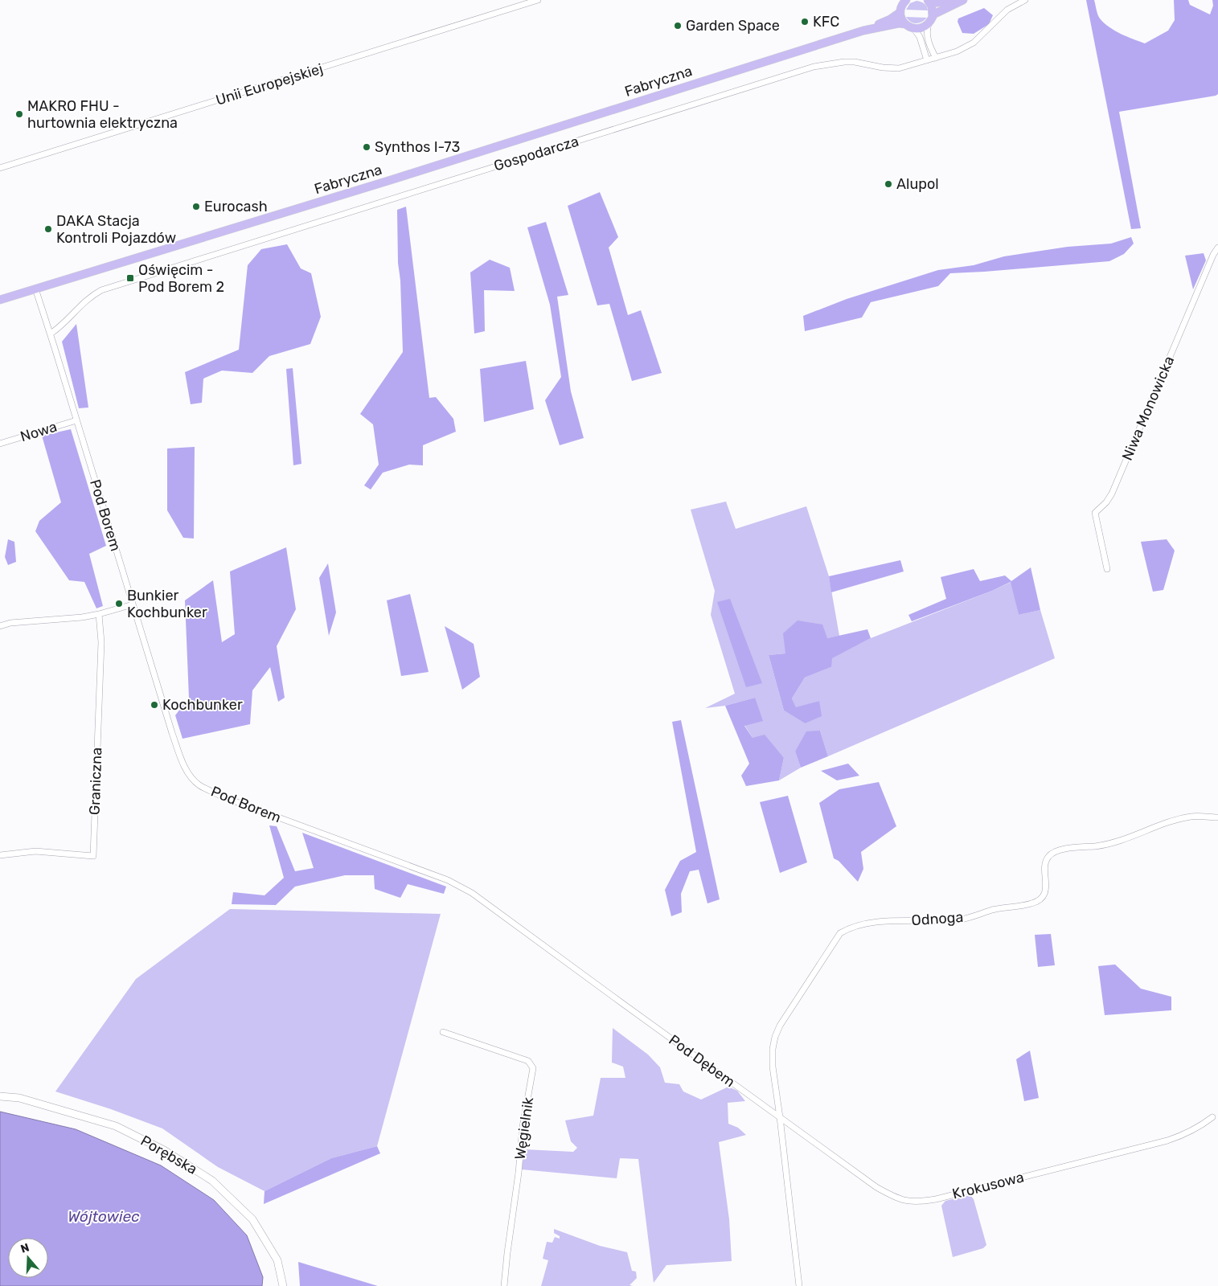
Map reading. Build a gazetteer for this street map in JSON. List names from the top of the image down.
{
  "streets": {
    "main road": ["Fabryczna"],
    "street": [
      "Unii Europejskiej",
      "Gospodarcza",
      "Niwa Monowicka",
      "Nowa",
      "Pod Borem",
      "Graniczna",
      "Odnoga",
      "Pod Dębem",
      "Węgielnik",
      "Porębska",
      "Krokusowa"
    ]
  },
  "crossings": [
    ["Fabryczna", "Pod Borem"],
    ["Gospodarcza", "Pod Borem"],
    ["Nowa", "Pod Borem"],
    ["Pod Borem", "Pod Dębem"],
    ["Odnoga", "Pod Dębem"],
    ["Odnoga", "Krokusowa"],
    ["Pod Dębem", "Krokusowa"]
  ],
  "water": ["Wójtowiec"],
  "places": {
    "other": [
      "KFC",
      "Garden Space",
      "MAKRO FHU - hurtownia elektryczna",
      "Synthos I-73",
      "Alupol",
      "Eurocash",
      "DAKA Stacja Kontroli Pojazdów",
      "Bunkier Kochbunker",
      "Kochbunker"
    ],
    "transit": ["Oświęcim - Pod Borem 2"]
  },
  "north": "top"
}
